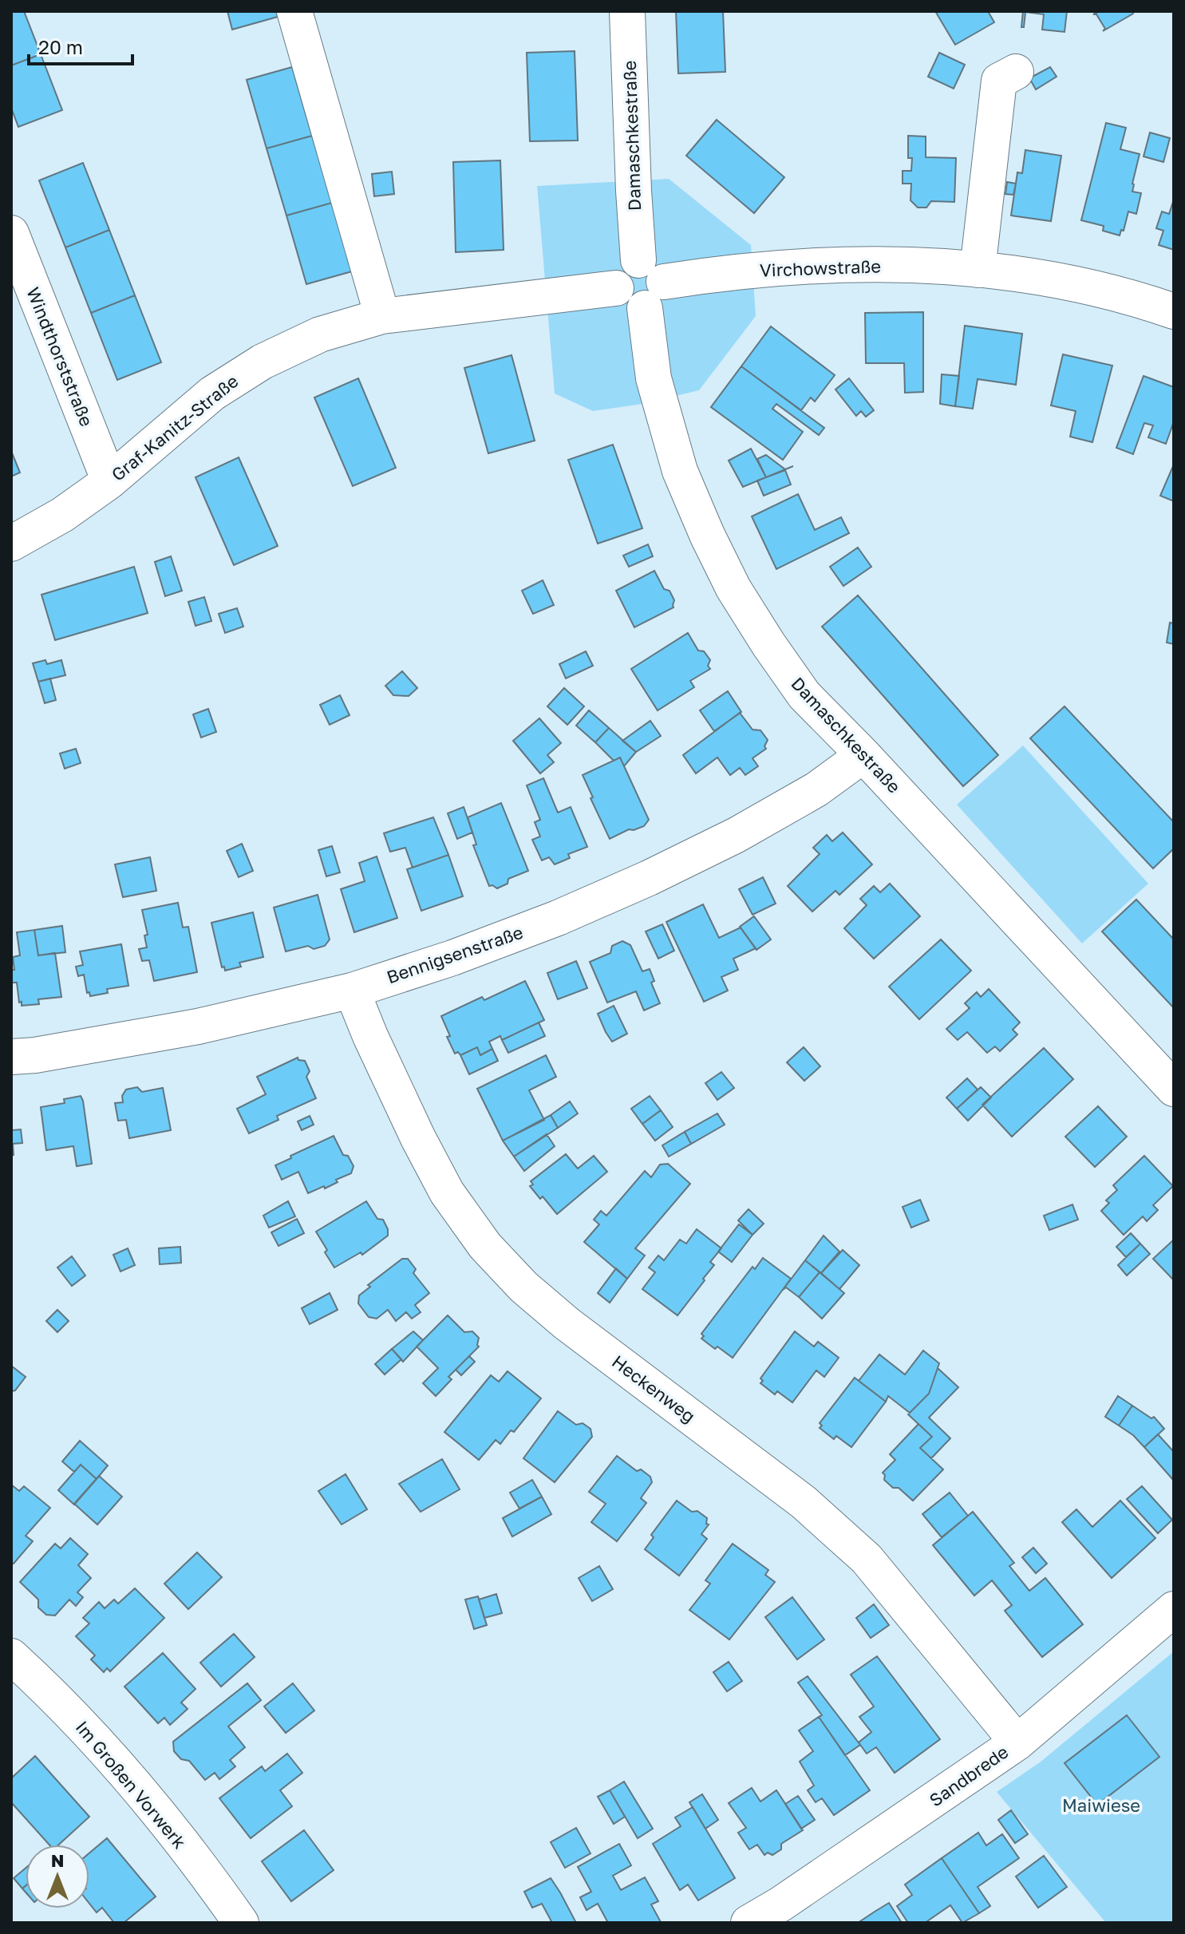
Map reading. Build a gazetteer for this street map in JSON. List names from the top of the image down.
{
  "streets": {
    "street": [
      "Damaschkestraße",
      "Virchowstraße",
      "Windthorststraße",
      "Graf-Kanitz-Straße",
      "Bennigsenstraße",
      "Heckenweg",
      "Sandbrede",
      "Im Großen Vorwerk"
    ]
  },
  "crossings": [
    ["Damaschkestraße", "Virchowstraße"],
    ["Damaschkestraße", "Graf-Kanitz-Straße"],
    ["Damaschkestraße", "Bennigsenstraße"],
    ["Virchowstraße", "Graf-Kanitz-Straße"],
    ["Windthorststraße", "Graf-Kanitz-Straße"],
    ["Bennigsenstraße", "Heckenweg"],
    ["Heckenweg", "Sandbrede"]
  ],
  "parks": ["Maiwiese"],
  "scale_bar": "20 m",
  "north": "top"
}
